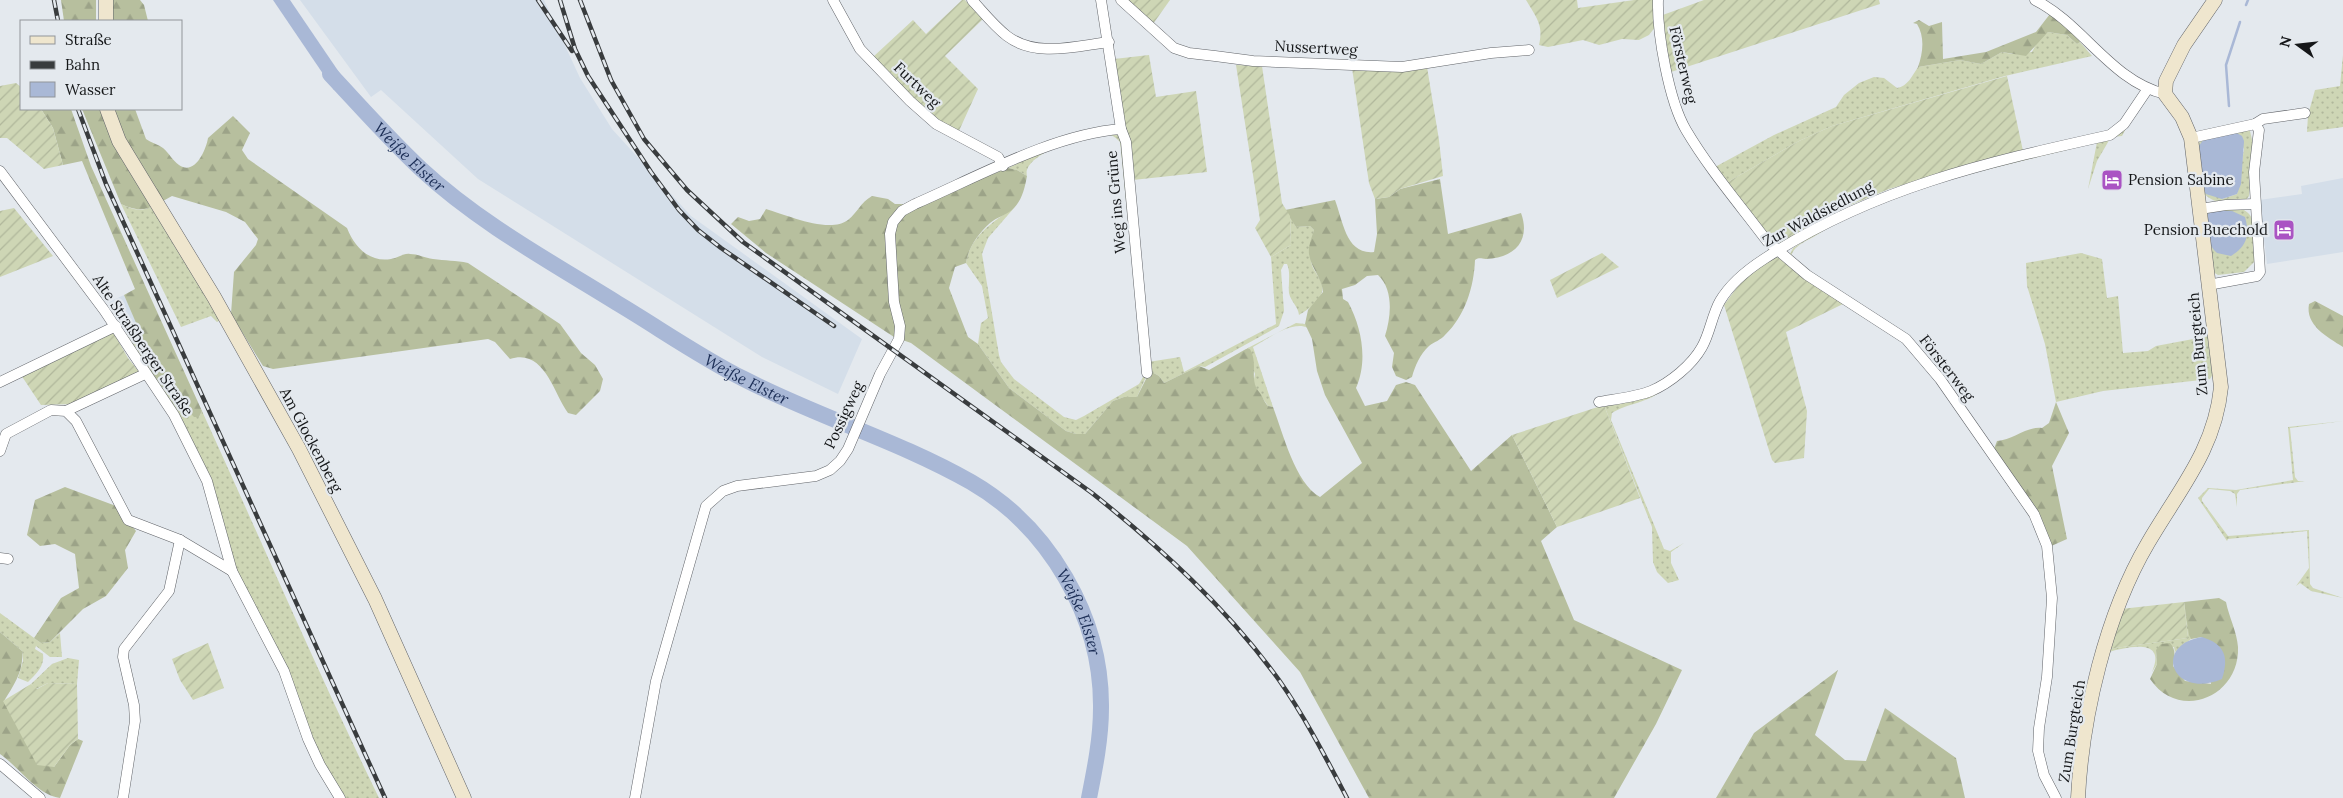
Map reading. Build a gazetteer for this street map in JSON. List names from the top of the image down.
{
  "streets": {
    "street": [
      "Nussertweg",
      "Försterweg",
      "Furtweg",
      "Weg ins Grüne",
      "Zur Waldsiedlung",
      "Zum Burgteich",
      "Alte Straßberger Straße",
      "Possigweg",
      "Am Glockenberg"
    ]
  },
  "crossings": [
    ["Försterweg", "Zur Waldsiedlung"],
    ["Furtweg", "Possigweg"],
    ["Weg ins Grüne", "Possigweg"]
  ],
  "water": ["Weiße Elster"],
  "places": {
    "hotel": ["Pension Sabine", "Pension Buechold"]
  },
  "legend": ["Straße", "Bahn", "Wasser"],
  "north": "left"
}
